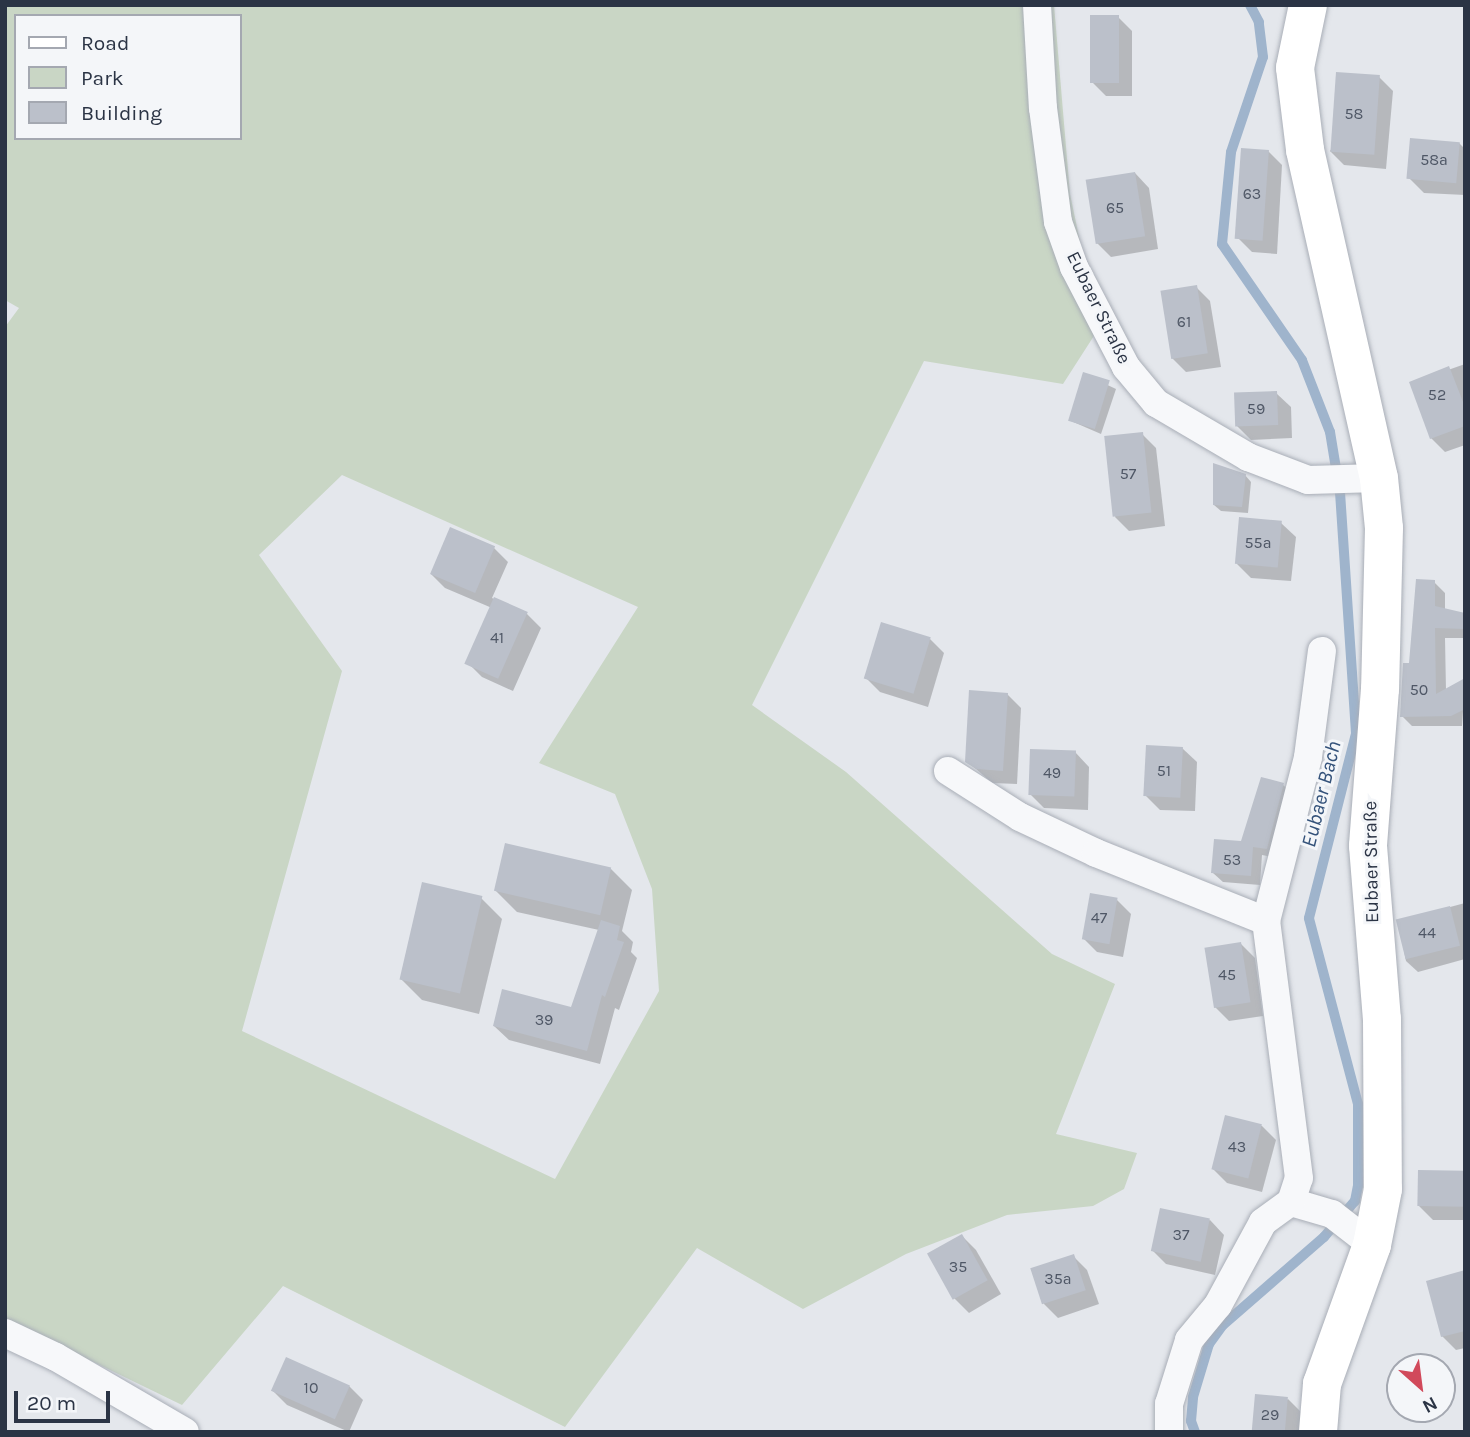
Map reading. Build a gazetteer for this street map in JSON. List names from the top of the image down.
{
  "streets": {
    "street": ["Eubaer Straße"]
  },
  "water": ["Eubaer Bach"],
  "house_numbers": [
    "58",
    "58a",
    "63",
    "65",
    "61",
    "52",
    "59",
    "57",
    "55a",
    "41",
    "50",
    "51",
    "49",
    "53",
    "47",
    "44",
    "45",
    "39",
    "43",
    "37",
    "35",
    "35a",
    "10",
    "29"
  ],
  "legend": ["Road", "Park", "Building"],
  "scale_bar": "20 m",
  "north": "bottom right"
}
